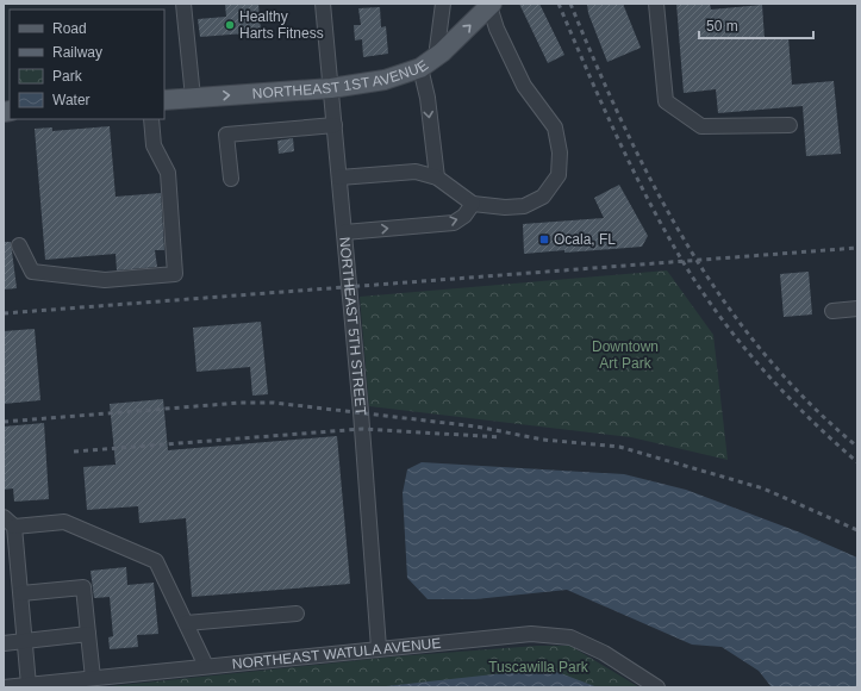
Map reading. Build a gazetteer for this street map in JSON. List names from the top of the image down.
{
  "streets": {
    "main road": ["NORTHEAST 1ST AVENUE"],
    "street": ["NORTHEAST 5TH STREET", "NORTHEAST WATULA AVENUE"]
  },
  "crossings": [
    ["NORTHEAST 1ST AVENUE", "NORTHEAST 5TH STREET"],
    ["NORTHEAST 5TH STREET", "NORTHEAST WATULA AVENUE"]
  ],
  "one_way": ["NORTHEAST 1ST AVENUE"],
  "parks": ["Downtown Art Park", "Tuscawilla Park"],
  "places": {
    "other": ["Healthy Harts Fitness"],
    "transit": ["Ocala, FL"]
  },
  "legend": [
    "Road",
    "Railway",
    "Park",
    "Water"
  ],
  "scale_bar": "50 m"
}
